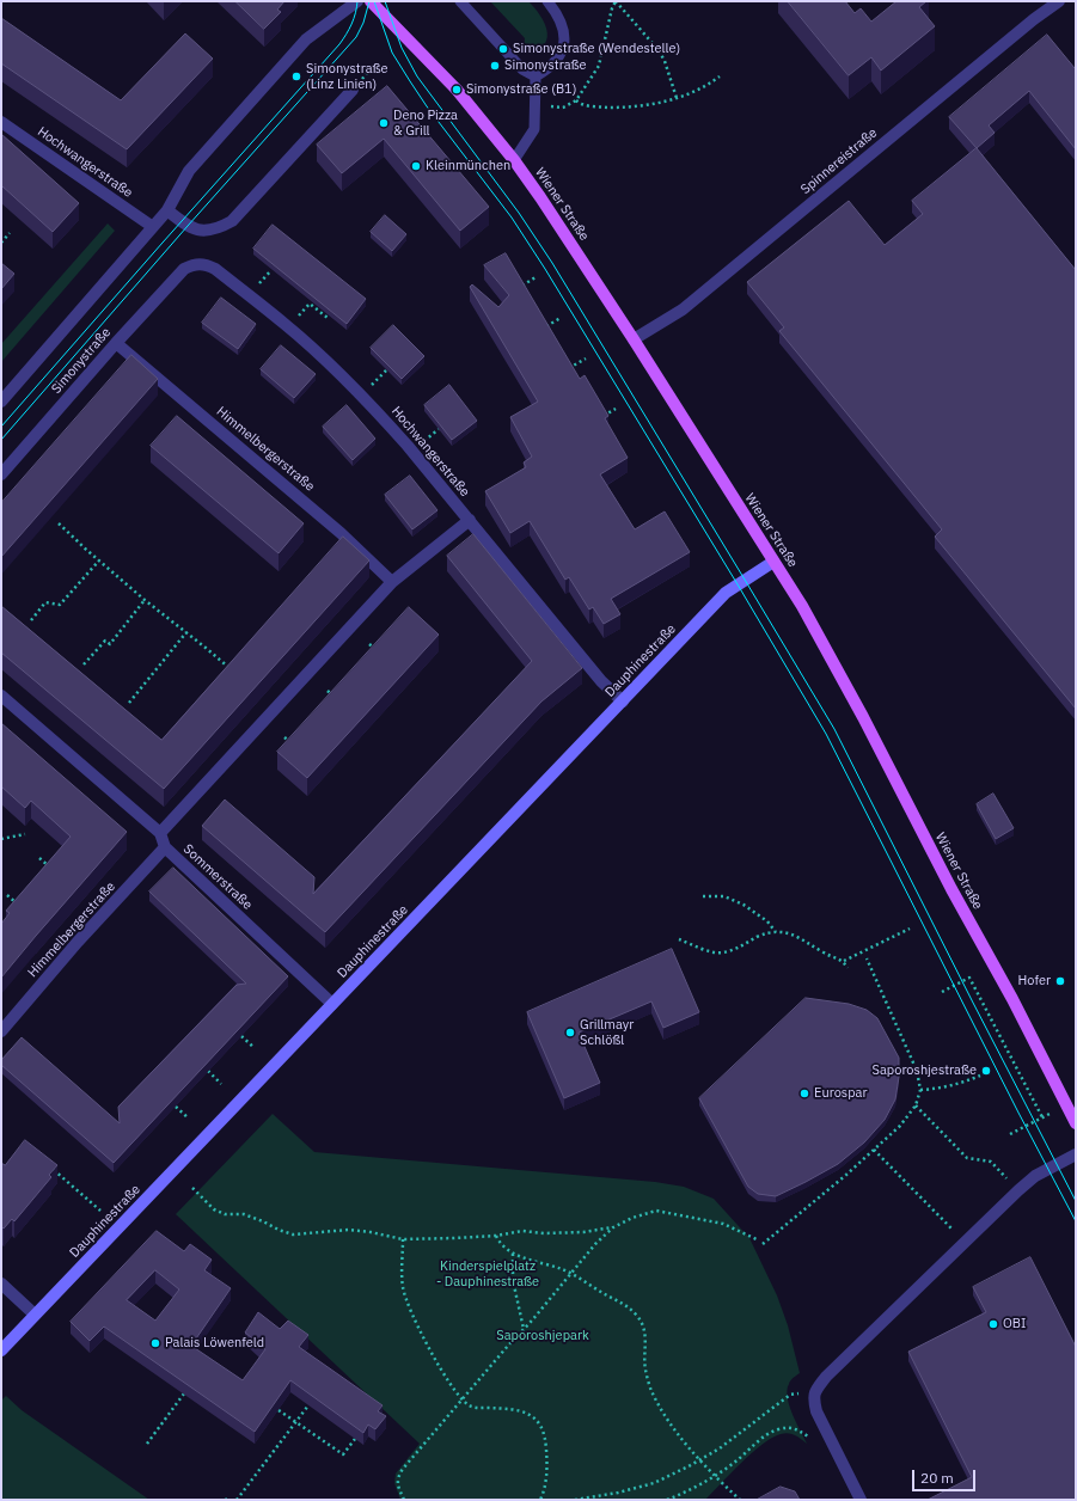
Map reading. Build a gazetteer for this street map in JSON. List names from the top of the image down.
{
  "streets": {
    "main road": ["Wiener Straße", "Dauphinestraße"],
    "street": [
      "Spinnereistraße",
      "Hochwangerstraße",
      "Simonystraße",
      "Himmelbergerstraße",
      "Sommerstraße"
    ]
  },
  "crossings": [
    ["Spinnereistraße", "Wiener Straße"],
    ["Hochwangerstraße", "Simonystraße"],
    ["Hochwangerstraße", "Dauphinestraße"],
    ["Wiener Straße", "Dauphinestraße"],
    ["Simonystraße", "Himmelbergerstraße"],
    ["Himmelbergerstraße", "Sommerstraße"],
    ["Dauphinestraße", "Sommerstraße"]
  ],
  "parks": ["Kinderspielplatz - Dauphinestraße", "Saporoshjepark"],
  "places": [
    "Simonystraße (Wendestelle)",
    "Simonystraße",
    "Simonystraße (Linz Linien)",
    "Simonystraße (B1)",
    "Deno Pizza & Grill",
    "Kleinmünchen",
    "Hofer",
    "Grillmayr Schlößl",
    "Saporoshjestraße",
    "Eurospar",
    "OBI",
    "Palais Löwenfeld"
  ],
  "scale_bar": "20 m"
}
